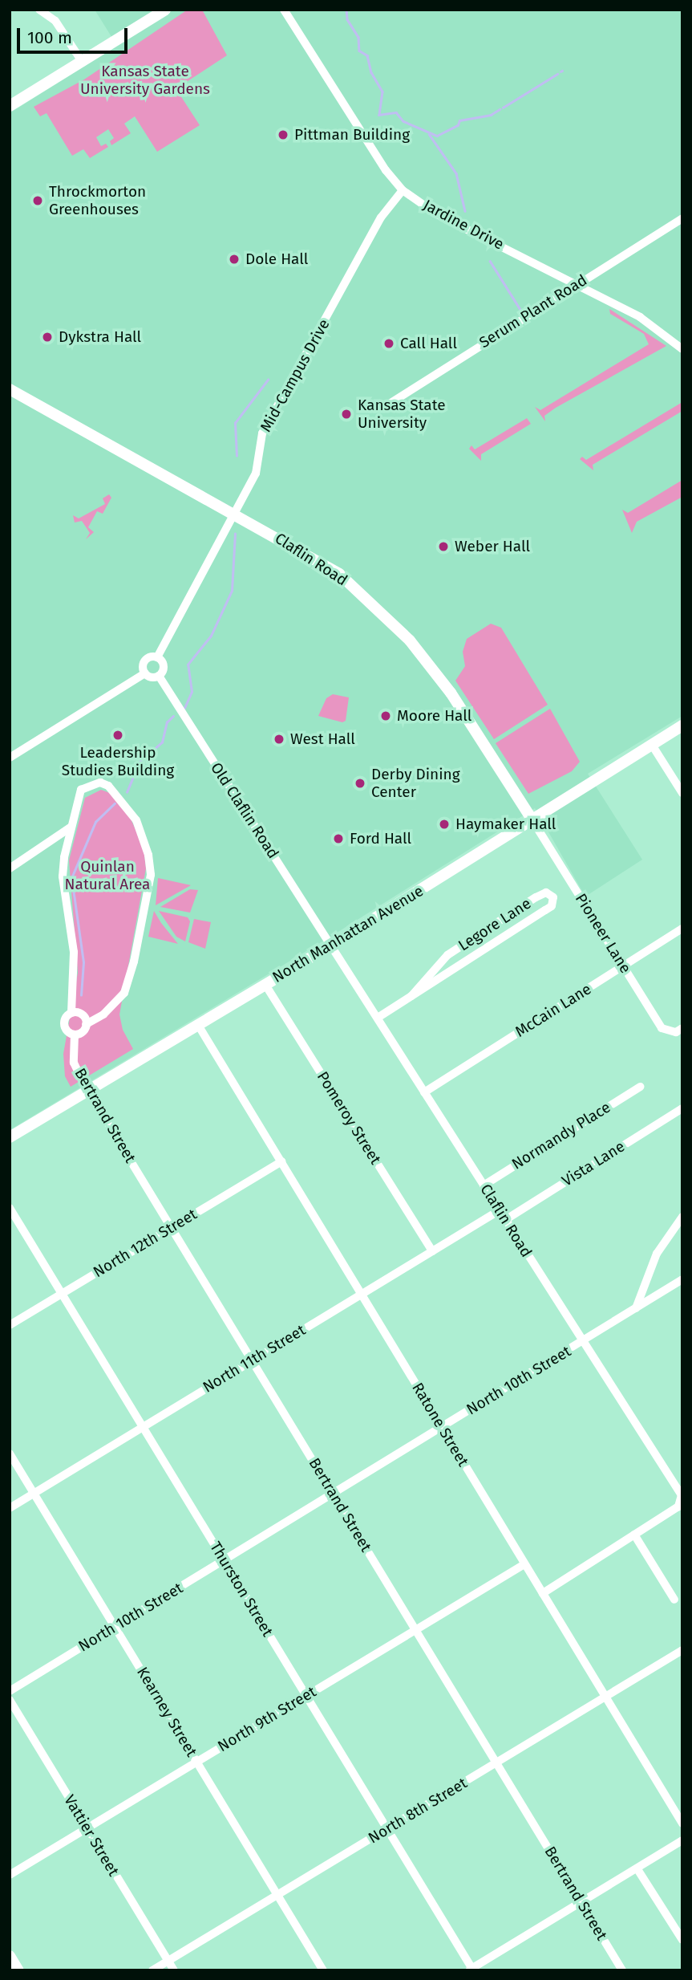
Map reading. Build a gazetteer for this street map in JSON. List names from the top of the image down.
{
  "streets": {
    "street": [
      "Jardine Drive",
      "Serum Plant Road",
      "Mid-Campus Drive",
      "Claflin Road",
      "Old Claflin Road",
      "Legore Lane",
      "Pioneer Lane",
      "North Manhattan Avenue",
      "McCain Lane",
      "Bertrand Street",
      "Pomeroy Street",
      "Normandy Place",
      "Vista Lane",
      "North 12th Street",
      "North 11th Street",
      "North 10th Street",
      "Ratone Street",
      "Thurston Street",
      "Kearney Street",
      "North 9th Street",
      "North 8th Street",
      "Vattier Street"
    ]
  },
  "crossings": [
    ["Jardine Drive", "Serum Plant Road"],
    ["Jardine Drive", "Mid-Campus Drive"],
    ["Mid-Campus Drive", "Claflin Road"],
    ["Claflin Road", "Old Claflin Road"],
    ["Claflin Road", "Legore Lane"],
    ["Claflin Road", "Pioneer Lane"],
    ["Claflin Road", "North Manhattan Avenue"],
    ["Claflin Road", "McCain Lane"],
    ["Claflin Road", "Normandy Place"],
    ["Claflin Road", "Vista Lane"],
    ["Claflin Road", "North 11th Street"],
    ["Claflin Road", "North 10th Street"],
    ["Old Claflin Road", "North Manhattan Avenue"],
    ["Pioneer Lane", "North Manhattan Avenue"],
    ["Pioneer Lane", "McCain Lane"],
    ["North Manhattan Avenue", "Bertrand Street"],
    ["North Manhattan Avenue", "Pomeroy Street"],
    ["North Manhattan Avenue", "Ratone Street"],
    ["Bertrand Street", "North 12th Street"],
    ["Bertrand Street", "North 11th Street"],
    ["Bertrand Street", "North 10th Street"],
    ["Bertrand Street", "North 9th Street"],
    ["Bertrand Street", "North 8th Street"],
    ["Pomeroy Street", "North 11th Street"],
    ["North 12th Street", "Ratone Street"],
    ["North 12th Street", "Thurston Street"],
    ["North 11th Street", "Ratone Street"],
    ["North 11th Street", "Thurston Street"],
    ["North 11th Street", "Kearney Street"],
    ["North 10th Street", "Ratone Street"],
    ["North 10th Street", "Thurston Street"],
    ["North 10th Street", "Kearney Street"],
    ["Ratone Street", "North 9th Street"],
    ["Ratone Street", "North 8th Street"],
    ["Thurston Street", "North 9th Street"],
    ["Thurston Street", "North 8th Street"],
    ["Kearney Street", "North 9th Street"],
    ["Kearney Street", "North 8th Street"],
    ["North 9th Street", "Vattier Street"],
    ["North 8th Street", "Vattier Street"]
  ],
  "parks": ["Kansas State University Gardens", "Quinlan Natural Area"],
  "places": [
    "Pittman Building",
    "Throckmorton Greenhouses",
    "Dole Hall",
    "Dykstra Hall",
    "Call Hall",
    "Kansas State University",
    "Weber Hall",
    "Moore Hall",
    "Leadership Studies Building",
    "West Hall",
    "Derby Dining Center",
    "Haymaker Hall",
    "Ford Hall"
  ],
  "scale_bar": "100 m"
}
